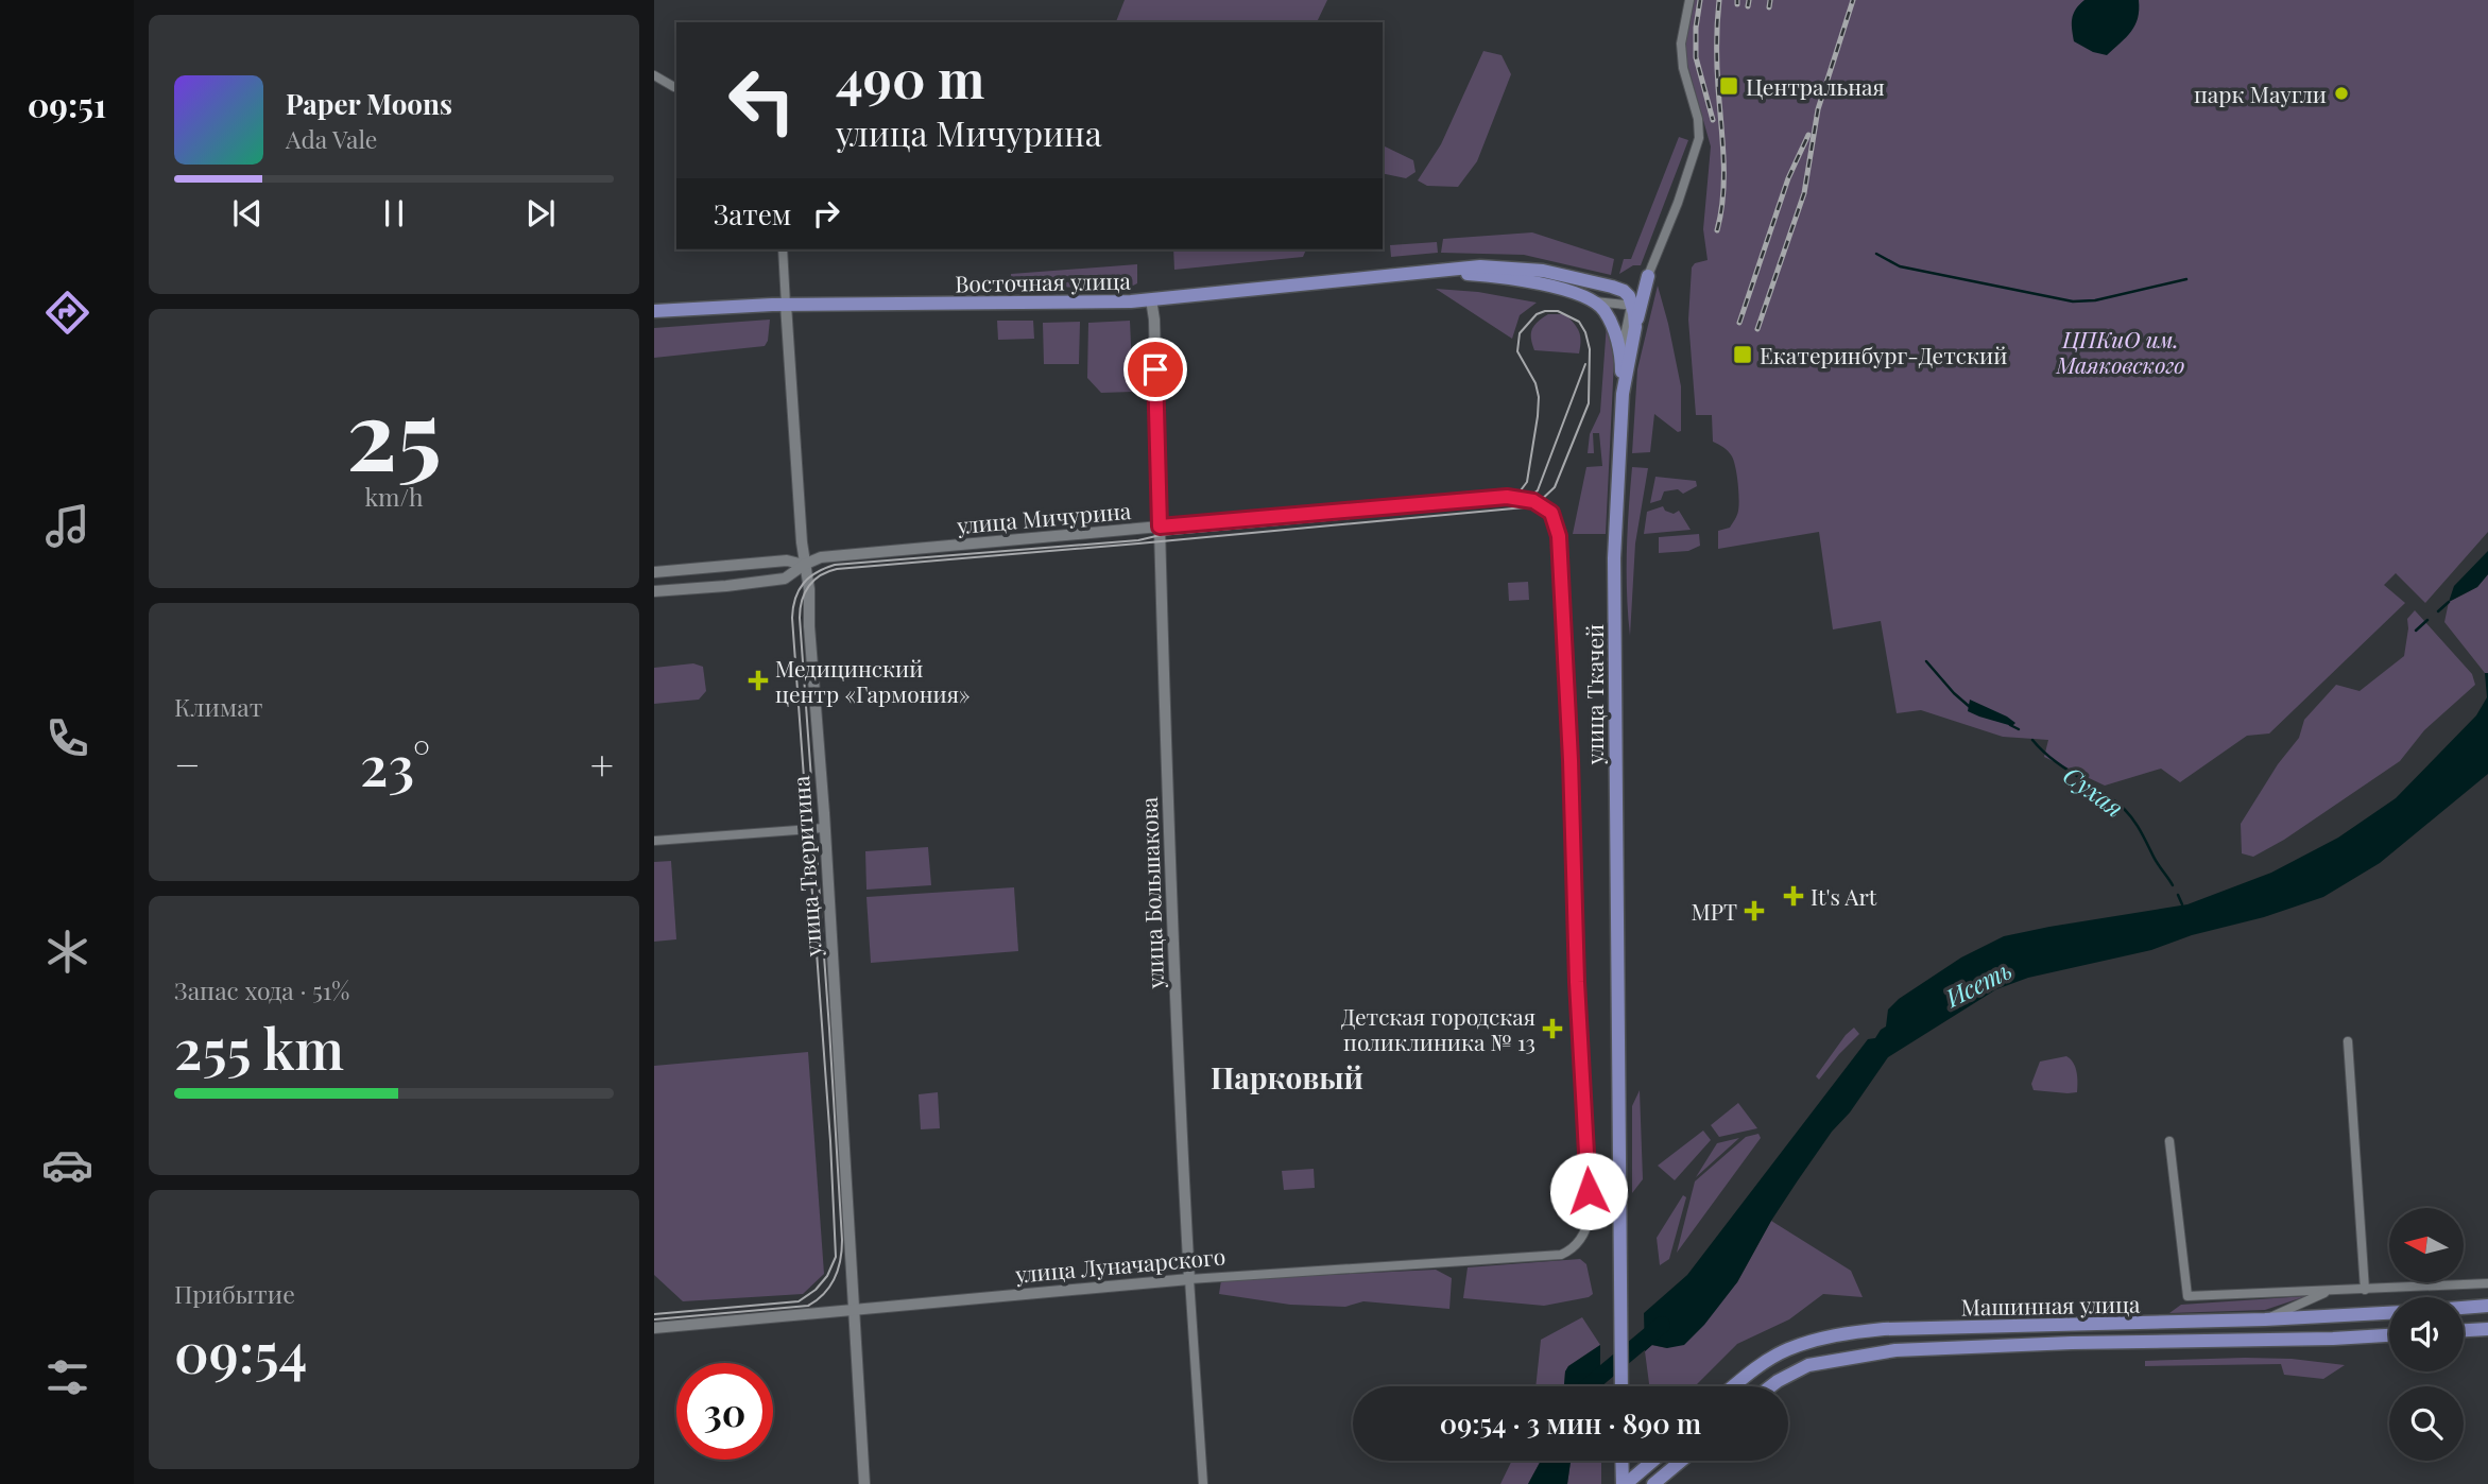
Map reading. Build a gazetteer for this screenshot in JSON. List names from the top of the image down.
{
  "streets": {
    "main road": ["Восточная улица", "улица Ткачей", "Машинная улица"],
    "street": [
      "улица Мичурина",
      "улица Тверитина",
      "улица Большакова",
      "улица Луначарского"
    ]
  },
  "crossings": [
    ["Восточная улица", "улица Ткачей"],
    ["Восточная улица", "улица Тверитина"],
    ["Восточная улица", "улица Большакова"],
    ["улица Мичурина", "улица Ткачей"],
    ["улица Мичурина", "улица Тверитина"],
    ["улица Мичурина", "улица Большакова"],
    ["улица Ткачей", "улица Луначарского"],
    ["улица Тверитина", "улица Луначарского"],
    ["улица Большакова", "улица Луначарского"]
  ],
  "districts": ["Парковый"],
  "water": ["Сухая", "Исеть"],
  "parks": ["ЦПКиО им. Маяковского"],
  "places": {
    "transit": ["Центральная", "Екатеринбург-Детский"],
    "other": ["парк Маугли"],
    "health": [
      "Медицинский центр «Гармония»",
      "It's Art",
      "МРТ",
      "Детская городская поликлиника № 13"
    ]
  },
  "north": "left",
  "page": {
    "tabs": "09:51",
    "turn": ["490 m", "улица Мичурина"],
    "song": ["Paper Moons", "Ada Vale"],
    "then": "Затем",
    "tile": [
      ["25", "km/h"],
      "Климат",
      ["Запас хода · 51%", "255 km"],
      ["Прибытие", "09:54"]
    ],
    "heat": ["−", "23°", "+"],
    "limit": "30",
    "trip": "09:54 · 3 мин · 890 m"
  }
}
